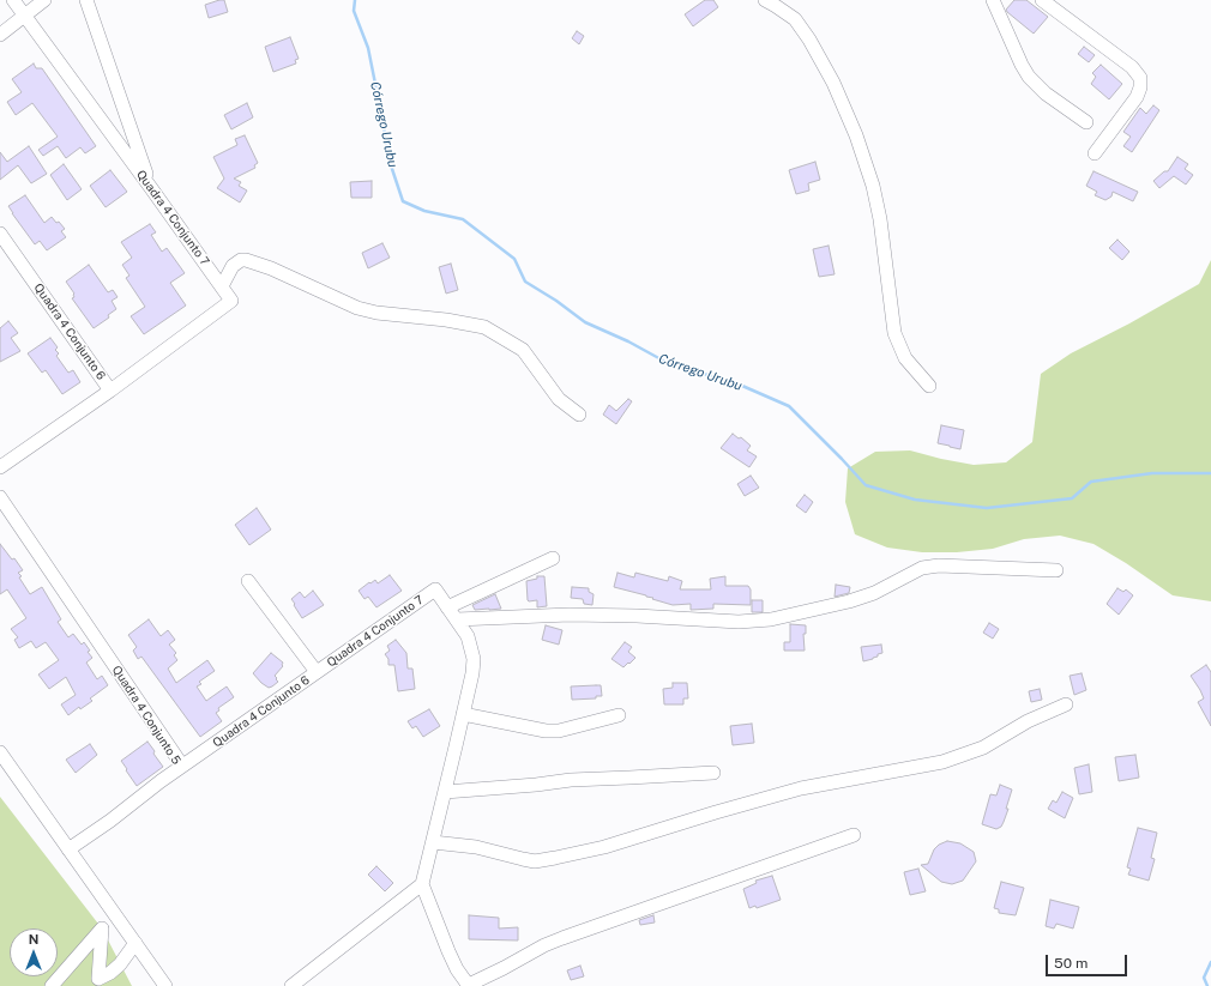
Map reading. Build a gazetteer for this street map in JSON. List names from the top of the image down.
{
  "streets": {
    "street": ["Quadra 4 Conjunto 7", "Quadra 4 Conjunto 6", "Quadra 4 Conjunto 5"]
  },
  "crossings": [
    ["Quadra 4 Conjunto 7", "Quadra 4 Conjunto 6"],
    ["Quadra 4 Conjunto 6", "Quadra 4 Conjunto 5"]
  ],
  "water": ["Córrego Urubu"],
  "scale_bar": "50 m",
  "north": "top"
}
